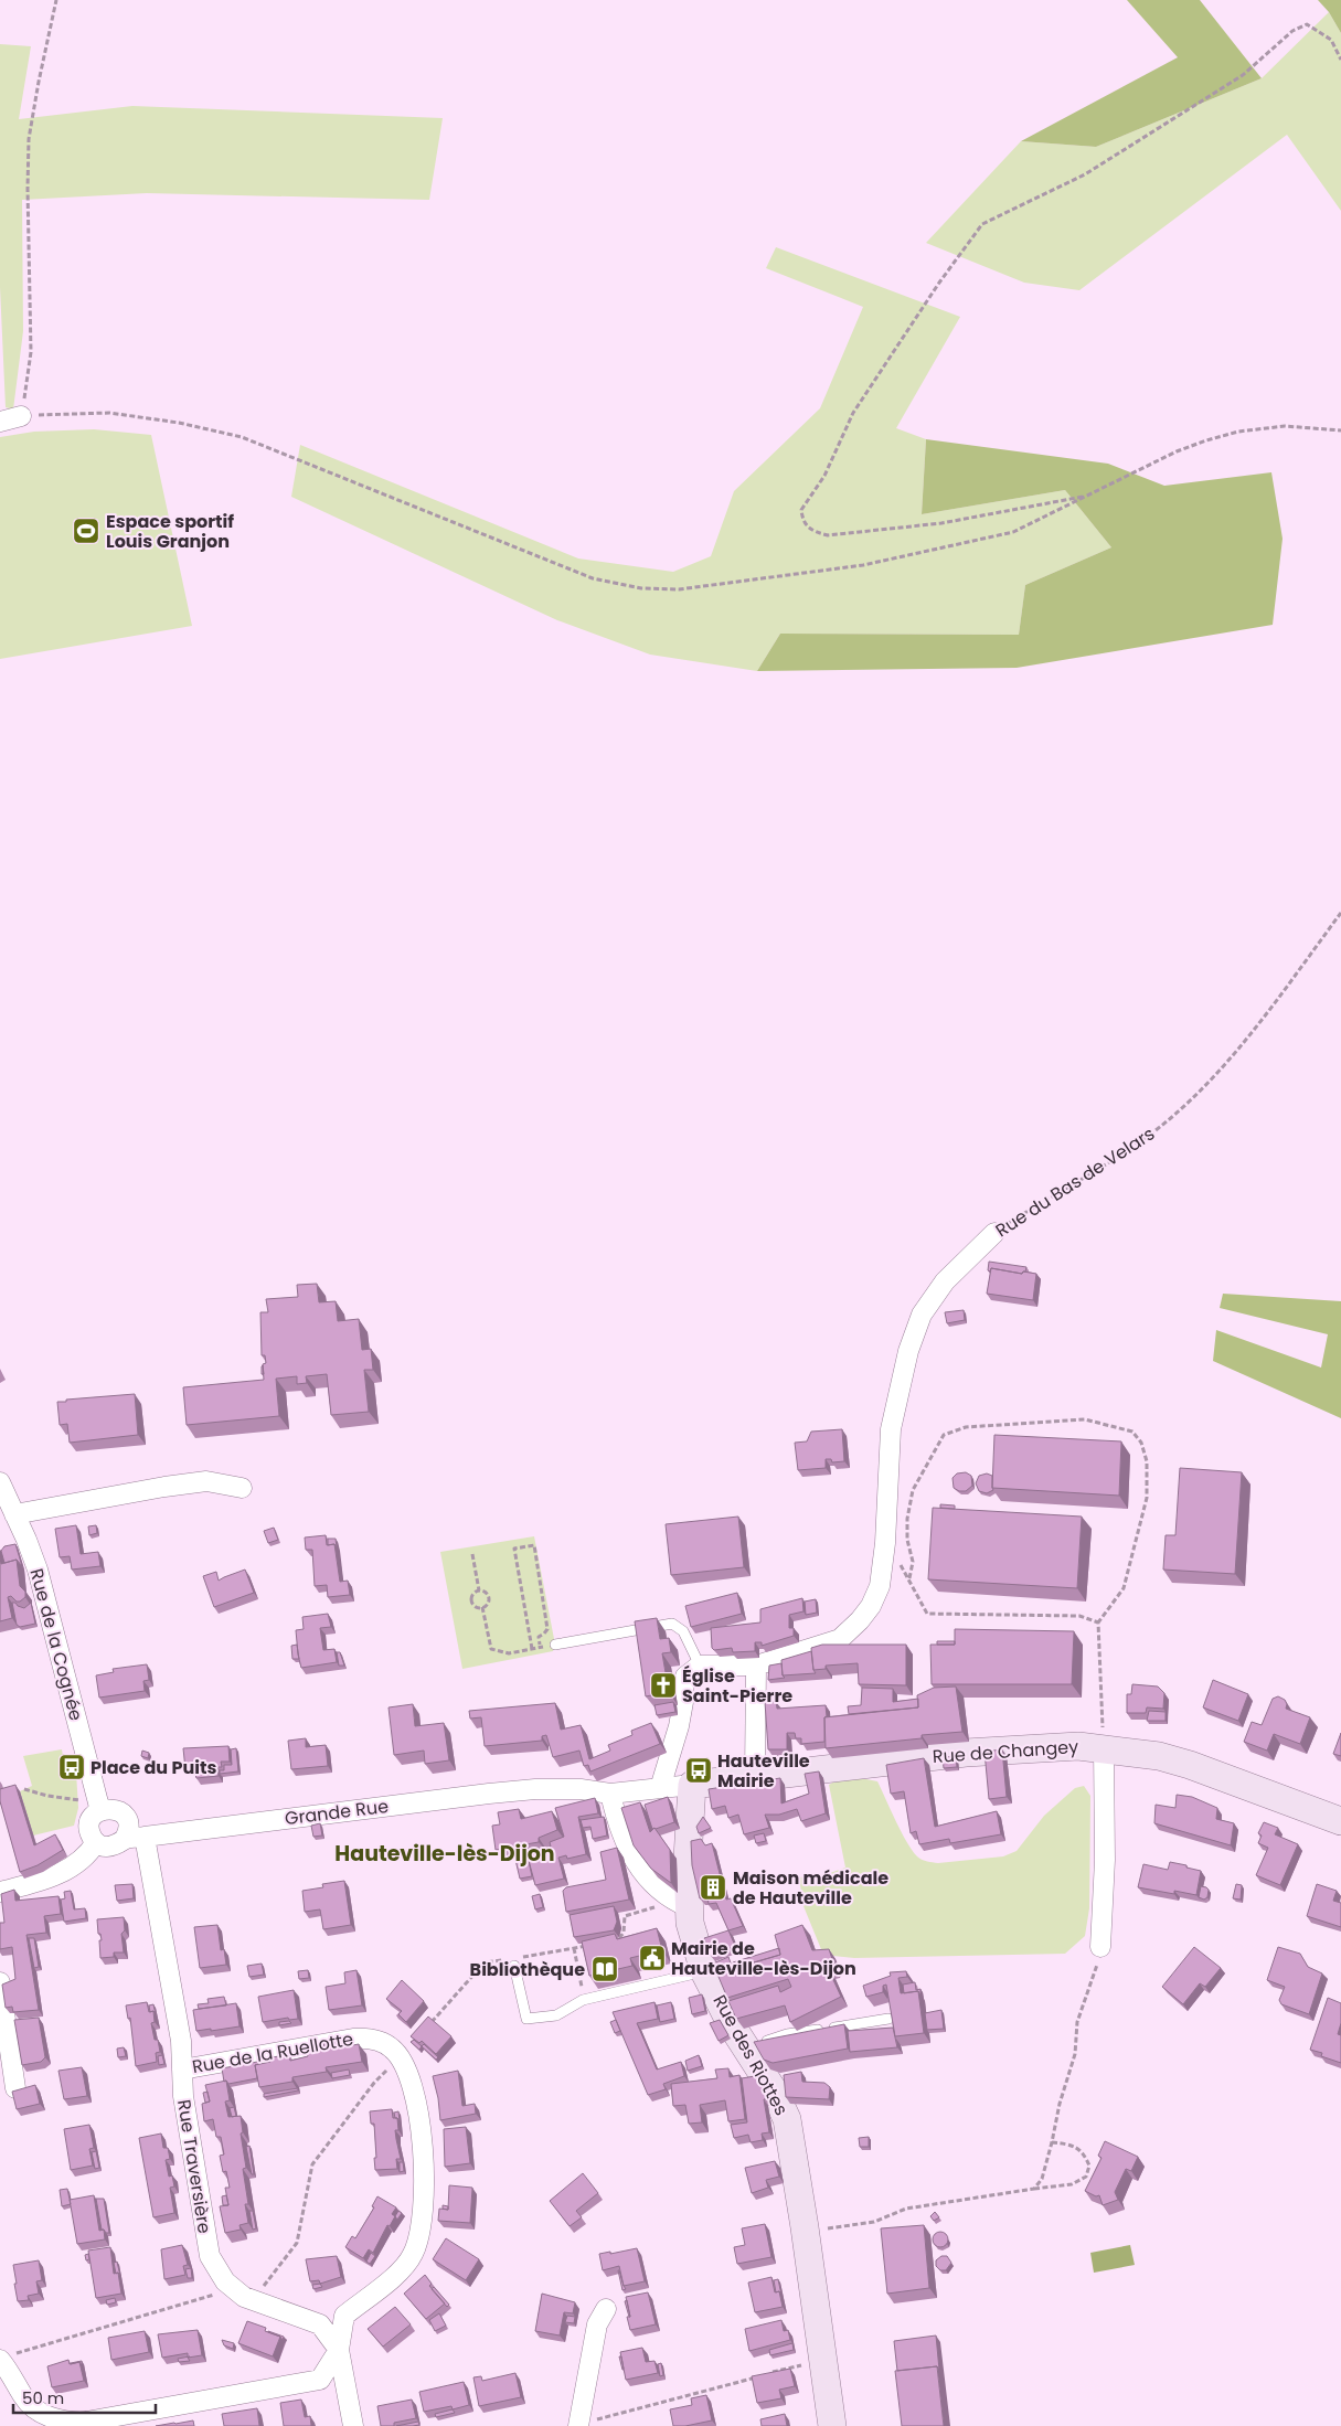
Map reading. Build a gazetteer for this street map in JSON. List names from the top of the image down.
{
  "streets": {
    "street": [
      "Rue du Bas de Velars",
      "Rue de la Cognée",
      "Rue de Changey",
      "Grande Rue",
      "Rue de la Ruellotte",
      "Rue des Riottes",
      "Rue Traversière"
    ]
  },
  "crossings": [
    ["Rue de la Cognée", "Grande Rue"],
    ["Rue de Changey", "Grande Rue"],
    ["Rue de Changey", "Rue des Riottes"],
    ["Grande Rue", "Rue des Riottes"],
    ["Grande Rue", "Rue Traversière"],
    ["Rue de la Ruellotte", "Rue Traversière"]
  ],
  "districts": ["Hauteville-lès-Dijon"],
  "places": {
    "sports": ["Espace sportif Louis Granjon"],
    "church": ["Église Saint-Pierre"],
    "bus stop": ["Place du Puits", "Hauteville Mairie"],
    "building": ["Maison médicale de Hauteville"],
    "public building": ["Mairie de Hauteville-lès-Dijon"],
    "library": ["Bibliothèque"]
  },
  "scale_bar": "50 m"
}
